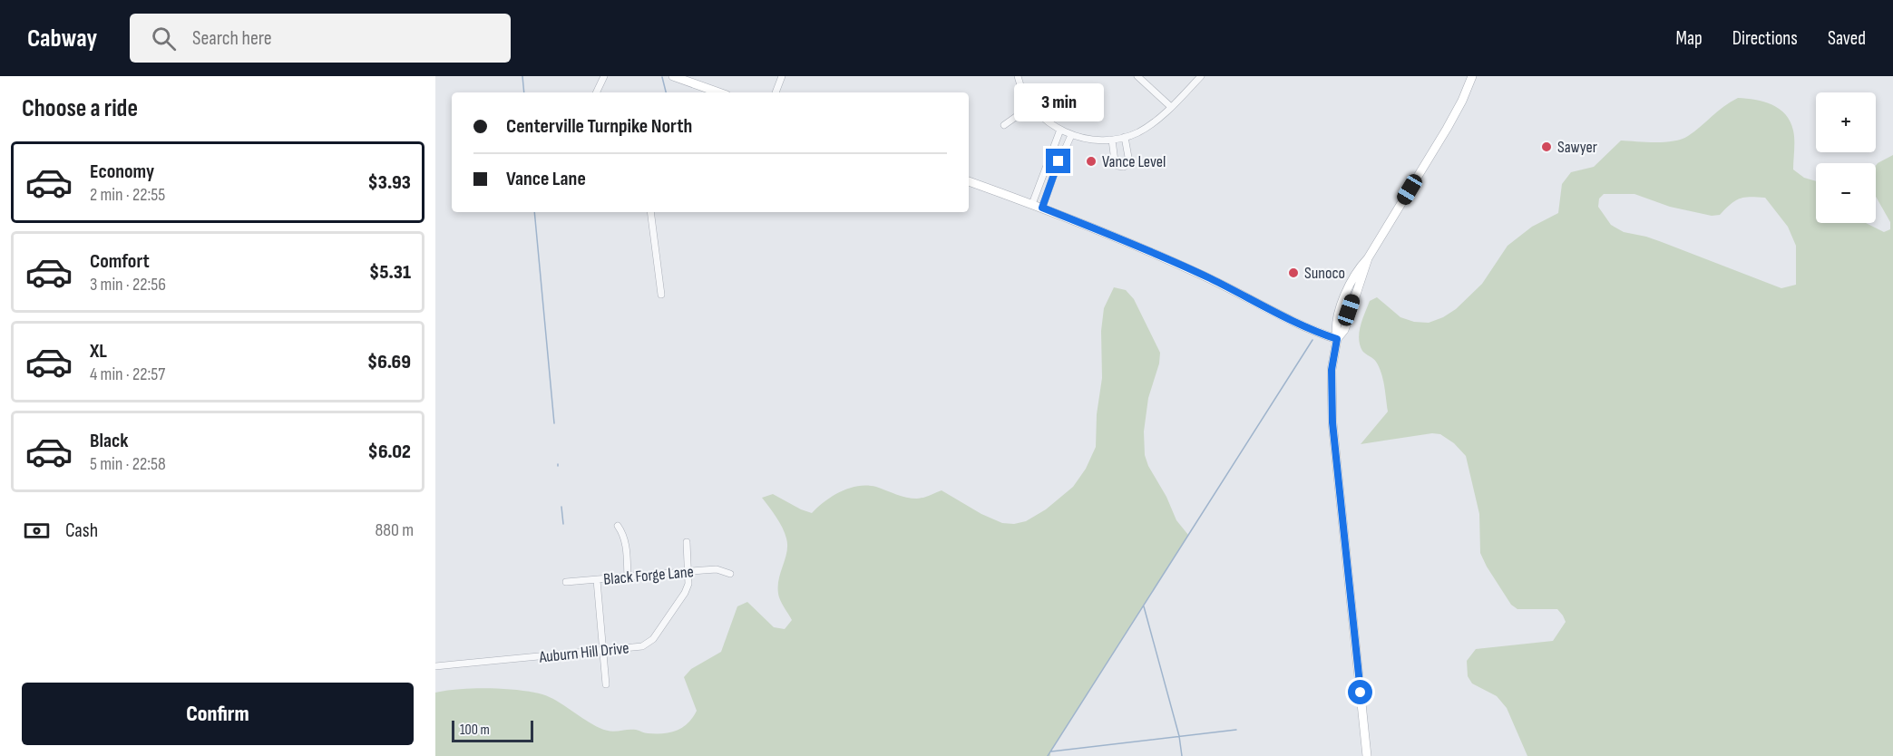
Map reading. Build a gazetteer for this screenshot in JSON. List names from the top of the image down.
{
  "streets": {
    "street": ["Black Forge Lane", "Auburn Hill Drive"]
  },
  "crossings": [
    ["Black Forge Lane", "Auburn Hill Drive"]
  ],
  "places": ["Sawyer", "Vance Level", "Sunoco"],
  "scale_bar": "100 m",
  "page": {
    "header": "Cabway",
    "search": "Search here",
    "nav": ["Map", "Directions", "Saved"],
    "heading": "Choose a ride",
    "bubble": "3 min",
    "map_buttons": ["+", "−"],
    "banner": ["Centerville Turnpike North", "Vance Lane"],
    "list": [
      {
        "name": "Economy",
        "note": "2 min · 22:55",
        "value": "$3.93"
      },
      {
        "name": "Comfort",
        "note": "3 min · 22:56",
        "value": "$5.31"
      },
      {
        "name": "XL",
        "note": "4 min · 22:57",
        "value": "$6.69"
      },
      {
        "name": "Black",
        "note": "5 min · 22:58",
        "value": "$6.02"
      }
    ],
    "pay": ["Cash", "880 m"],
    "buttons": "Confirm",
    "scale": "100 m"
  }
}
